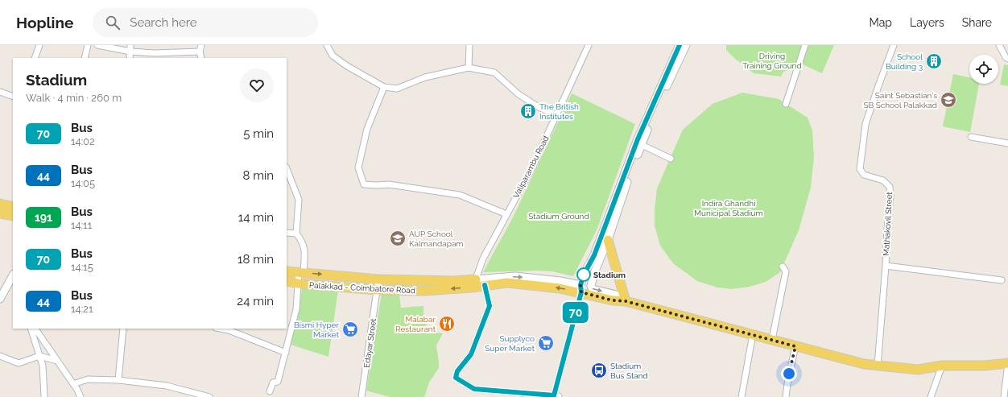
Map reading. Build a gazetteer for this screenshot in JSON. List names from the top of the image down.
{
  "streets": {
    "main road": ["Palakkad - Coimbatore Road"],
    "street": ["Valiparambu Road", "Mathakovil Street", "Edayar Street"]
  },
  "crossings": [
    ["Valiparambu Road", "Palakkad - Coimbatore Road"],
    ["Mathakovil Street", "Palakkad - Coimbatore Road"],
    ["Palakkad - Coimbatore Road", "Edayar Street"]
  ],
  "parks": ["Driving Training Ground", "Indira Ghandhi Municipal Stadium", "Stadium Ground"],
  "places": {
    "building": ["School Building 3", "The British Institutes"],
    "school or university": ["Saint Sebastian's SB School Palakkad", "AUP School Kalmandapam"],
    "other": ["Stadium"],
    "restaurant": ["Malabar Restaurant"],
    "supermarket": ["Bismi Hyper Market", "Supplyco Super Market"],
    "bus stop": ["Stadium Bus Stand"]
  },
  "lines": ["bus line 70"],
  "page": {
    "header": "Hopline",
    "search": "Search here",
    "nav": ["Map", "Layers", "Share"],
    "on_map": "70",
    "heading": ["Stadium", "Walk · 4 min · 260 m"],
    "list": [
      {
        "mark": "70",
        "name": "Bus",
        "note": "14:02",
        "value": "5 min"
      },
      {
        "mark": "44",
        "name": "Bus",
        "note": "14:05",
        "value": "8 min"
      },
      {
        "mark": "191",
        "name": "Bus",
        "note": "14:11",
        "value": "14 min"
      },
      {
        "mark": "70",
        "name": "Bus",
        "note": "14:15",
        "value": "18 min"
      },
      {
        "mark": "44",
        "name": "Bus",
        "note": "14:21",
        "value": "24 min"
      }
    ]
  }
}
